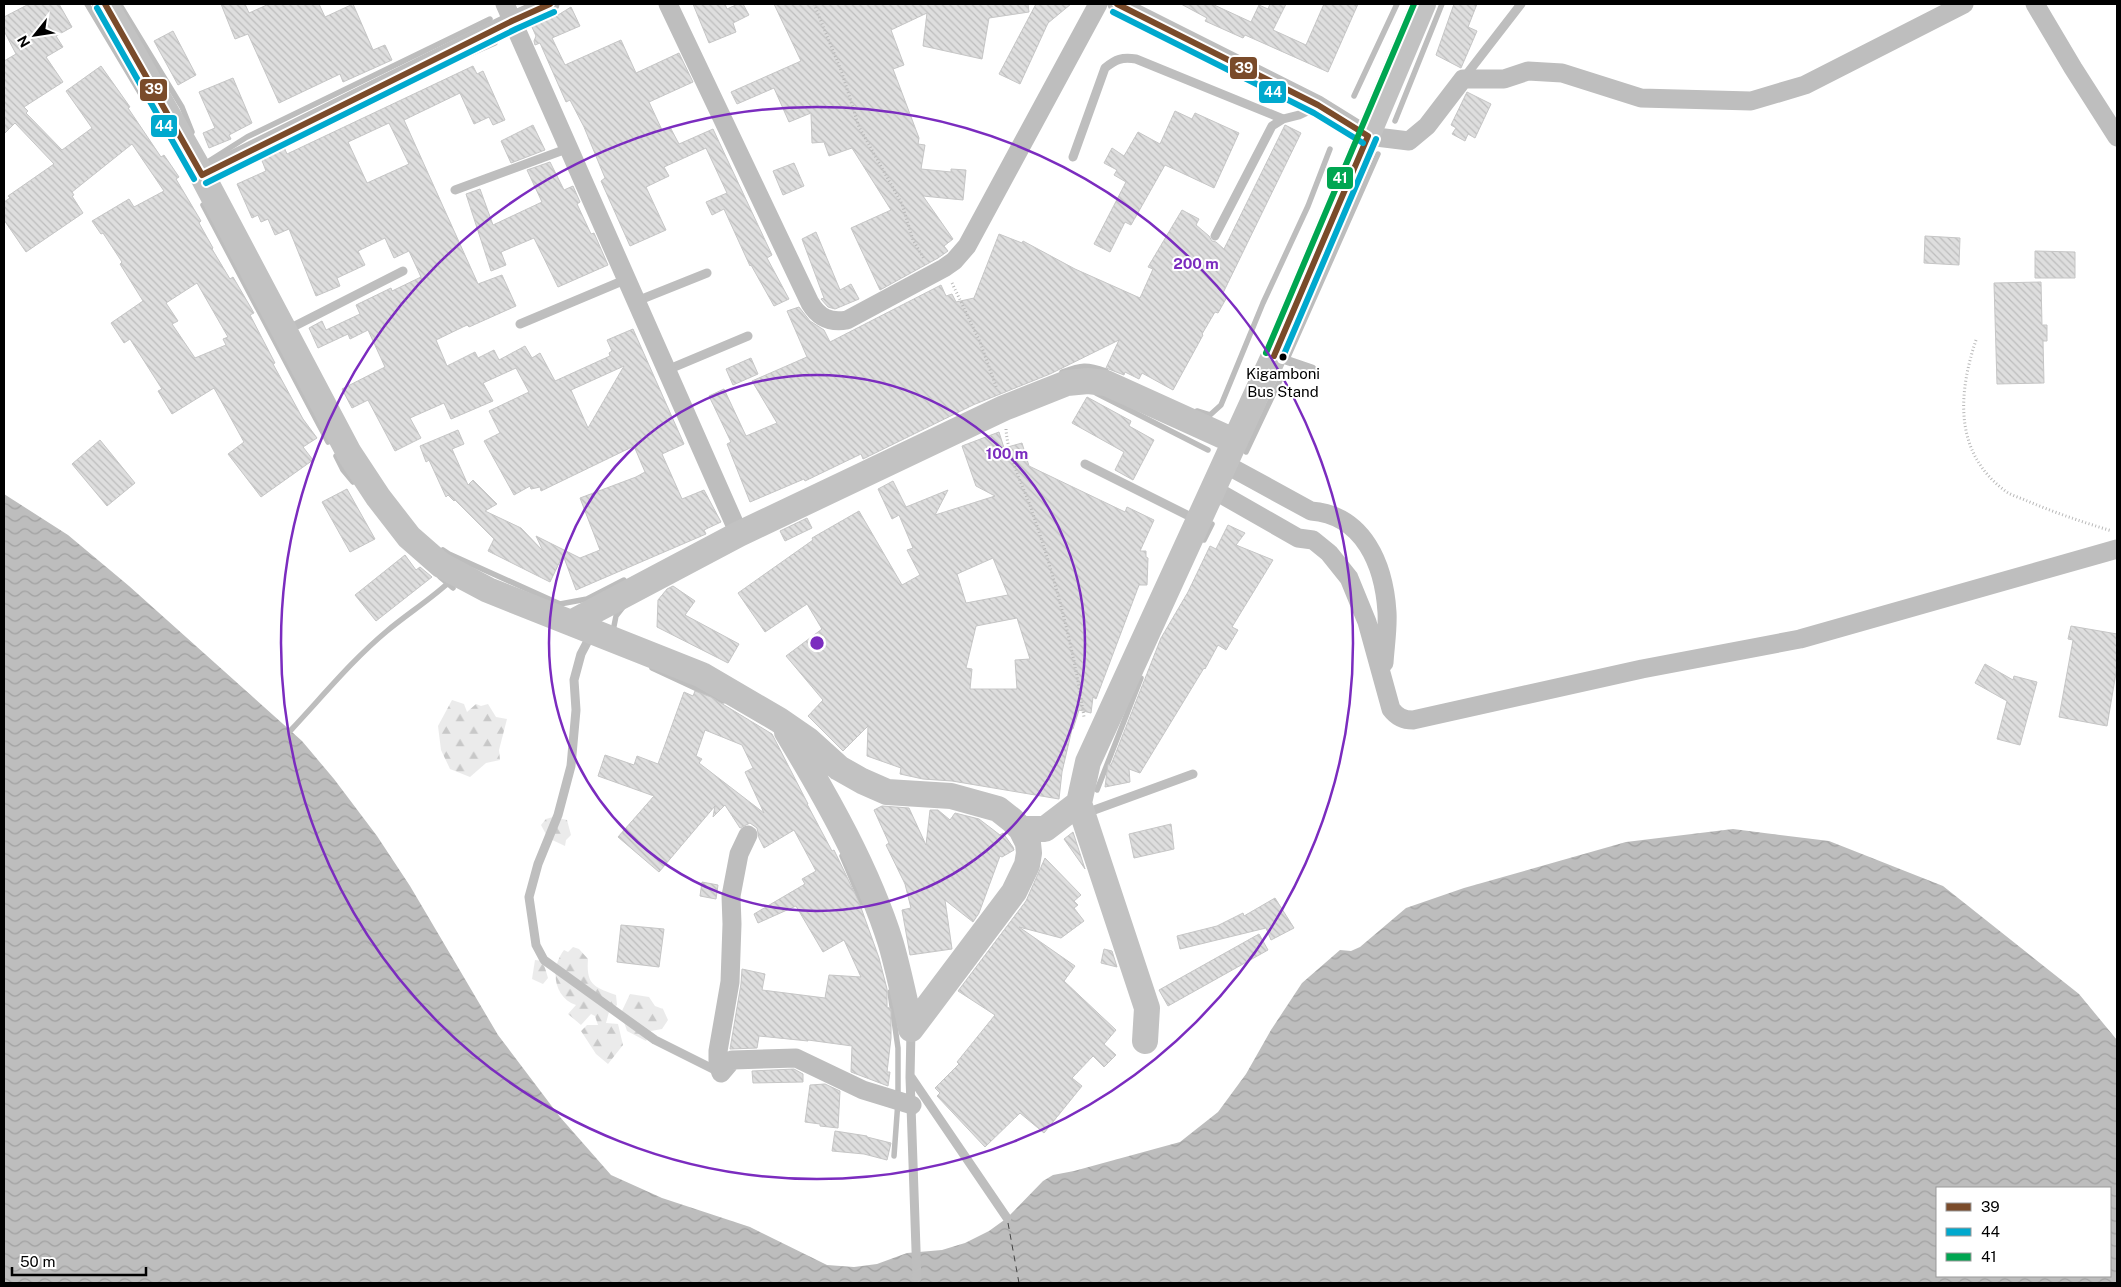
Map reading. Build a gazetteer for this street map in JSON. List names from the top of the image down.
{
  "places": ["Kigamboni Bus Stand"],
  "lines": ["transit line 39", "transit line 41", "transit line 44"],
  "legend": ["39", "44", "41"],
  "scale_bar": "50 m",
  "north": "bottom left",
  "rings": ["200 m", "100 m"]
}
